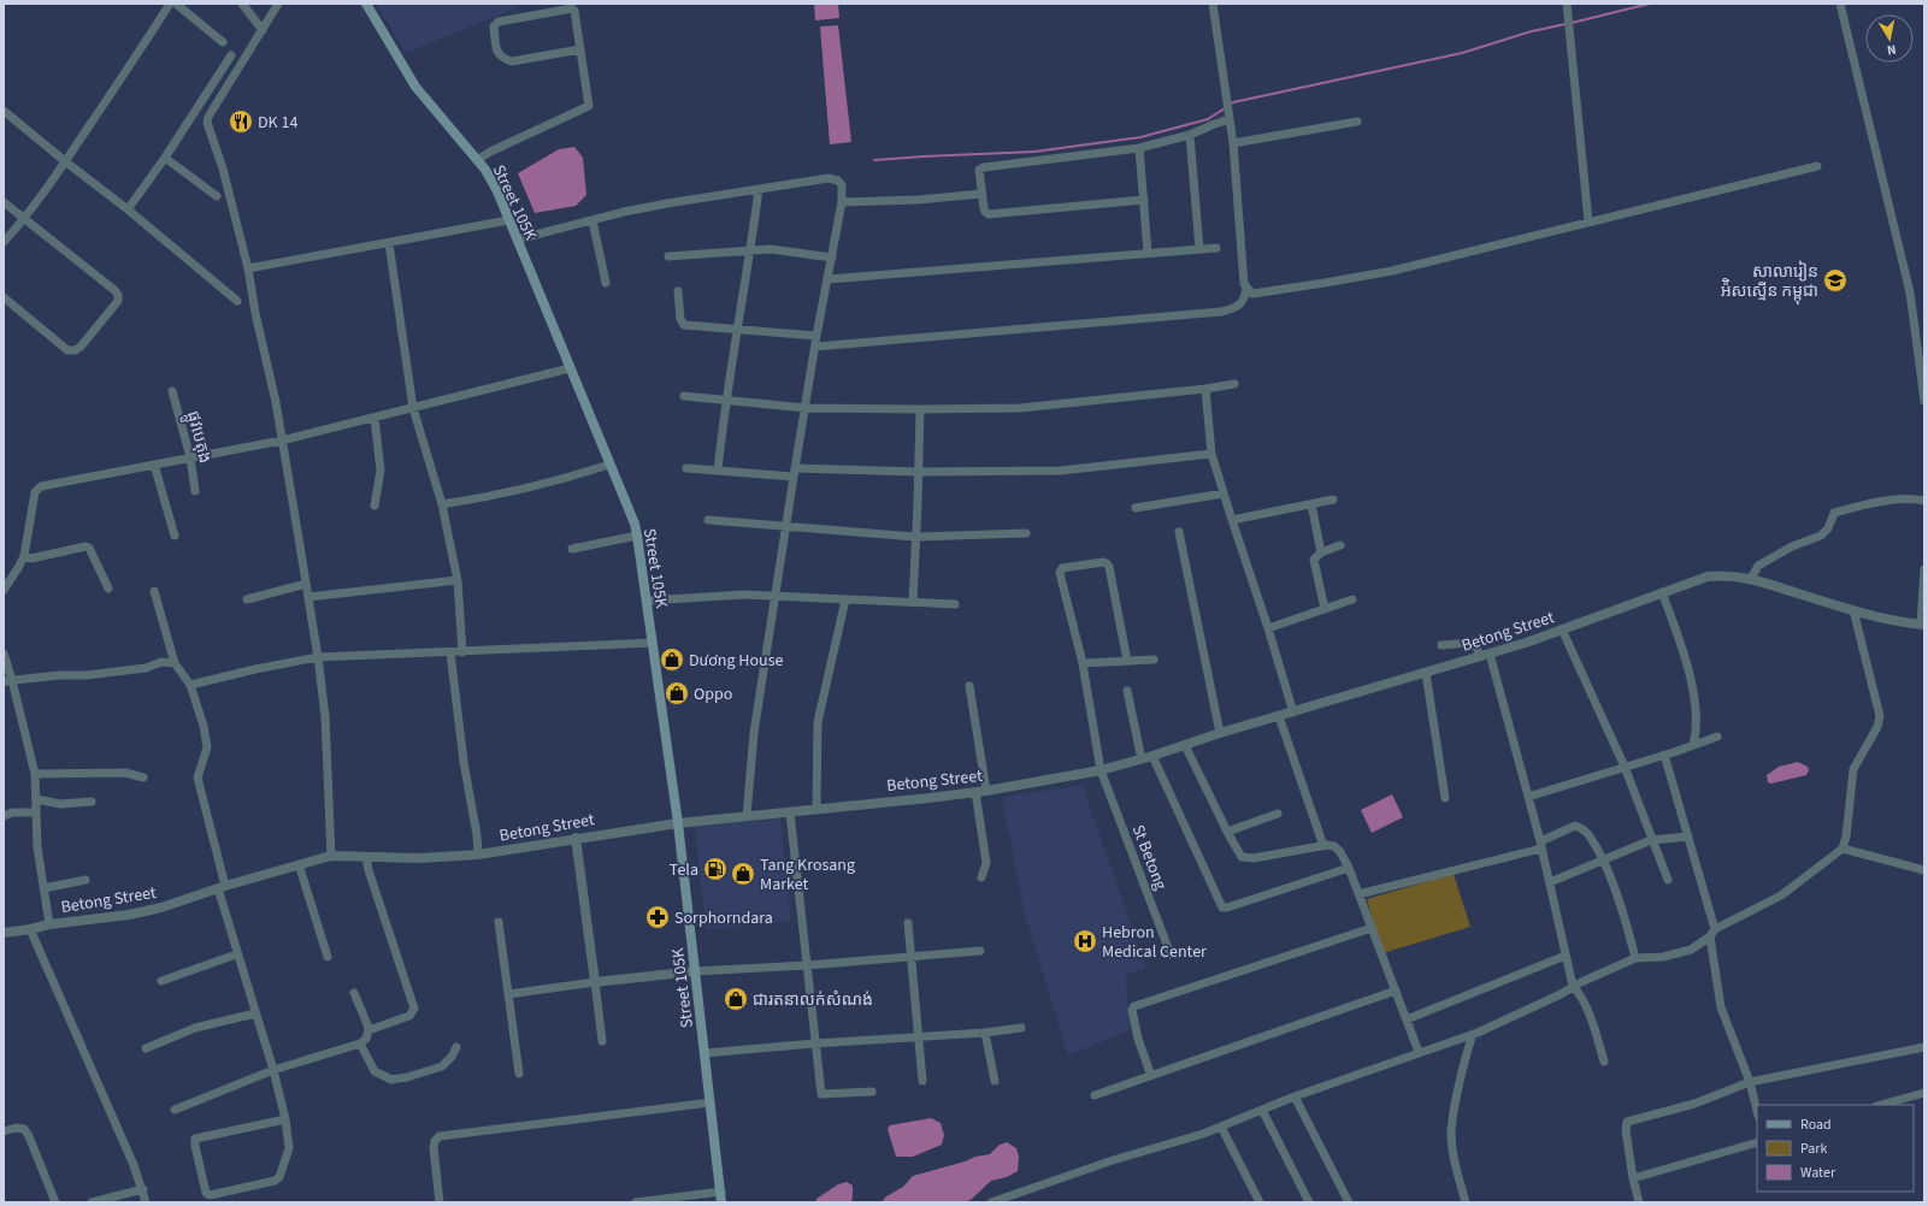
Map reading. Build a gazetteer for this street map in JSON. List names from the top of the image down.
{
  "streets": {
    "main road": ["Street 105K"],
    "street": ["ផ្លូវបេតុង", "Betong Street", "St Betong"]
  },
  "crossings": [
    ["Street 105K", "Betong Street"],
    ["Betong Street", "St Betong"]
  ],
  "places": {
    "restaurant": ["DK 14"],
    "school or university": ["សាលារៀន អ៉ិសស្ទើន កម្ពុជា"],
    "shop": [
      "Dương House",
      "Oppo",
      "Tang Krosang Market",
      "ជារតនាលក់សំណង់"
    ],
    "fuel station": ["Tela"],
    "pharmacy": ["Sorphorndara"],
    "hospital": ["Hebron Medical Center"]
  },
  "legend": ["Road", "Park", "Water"],
  "north": "bottom"
}
